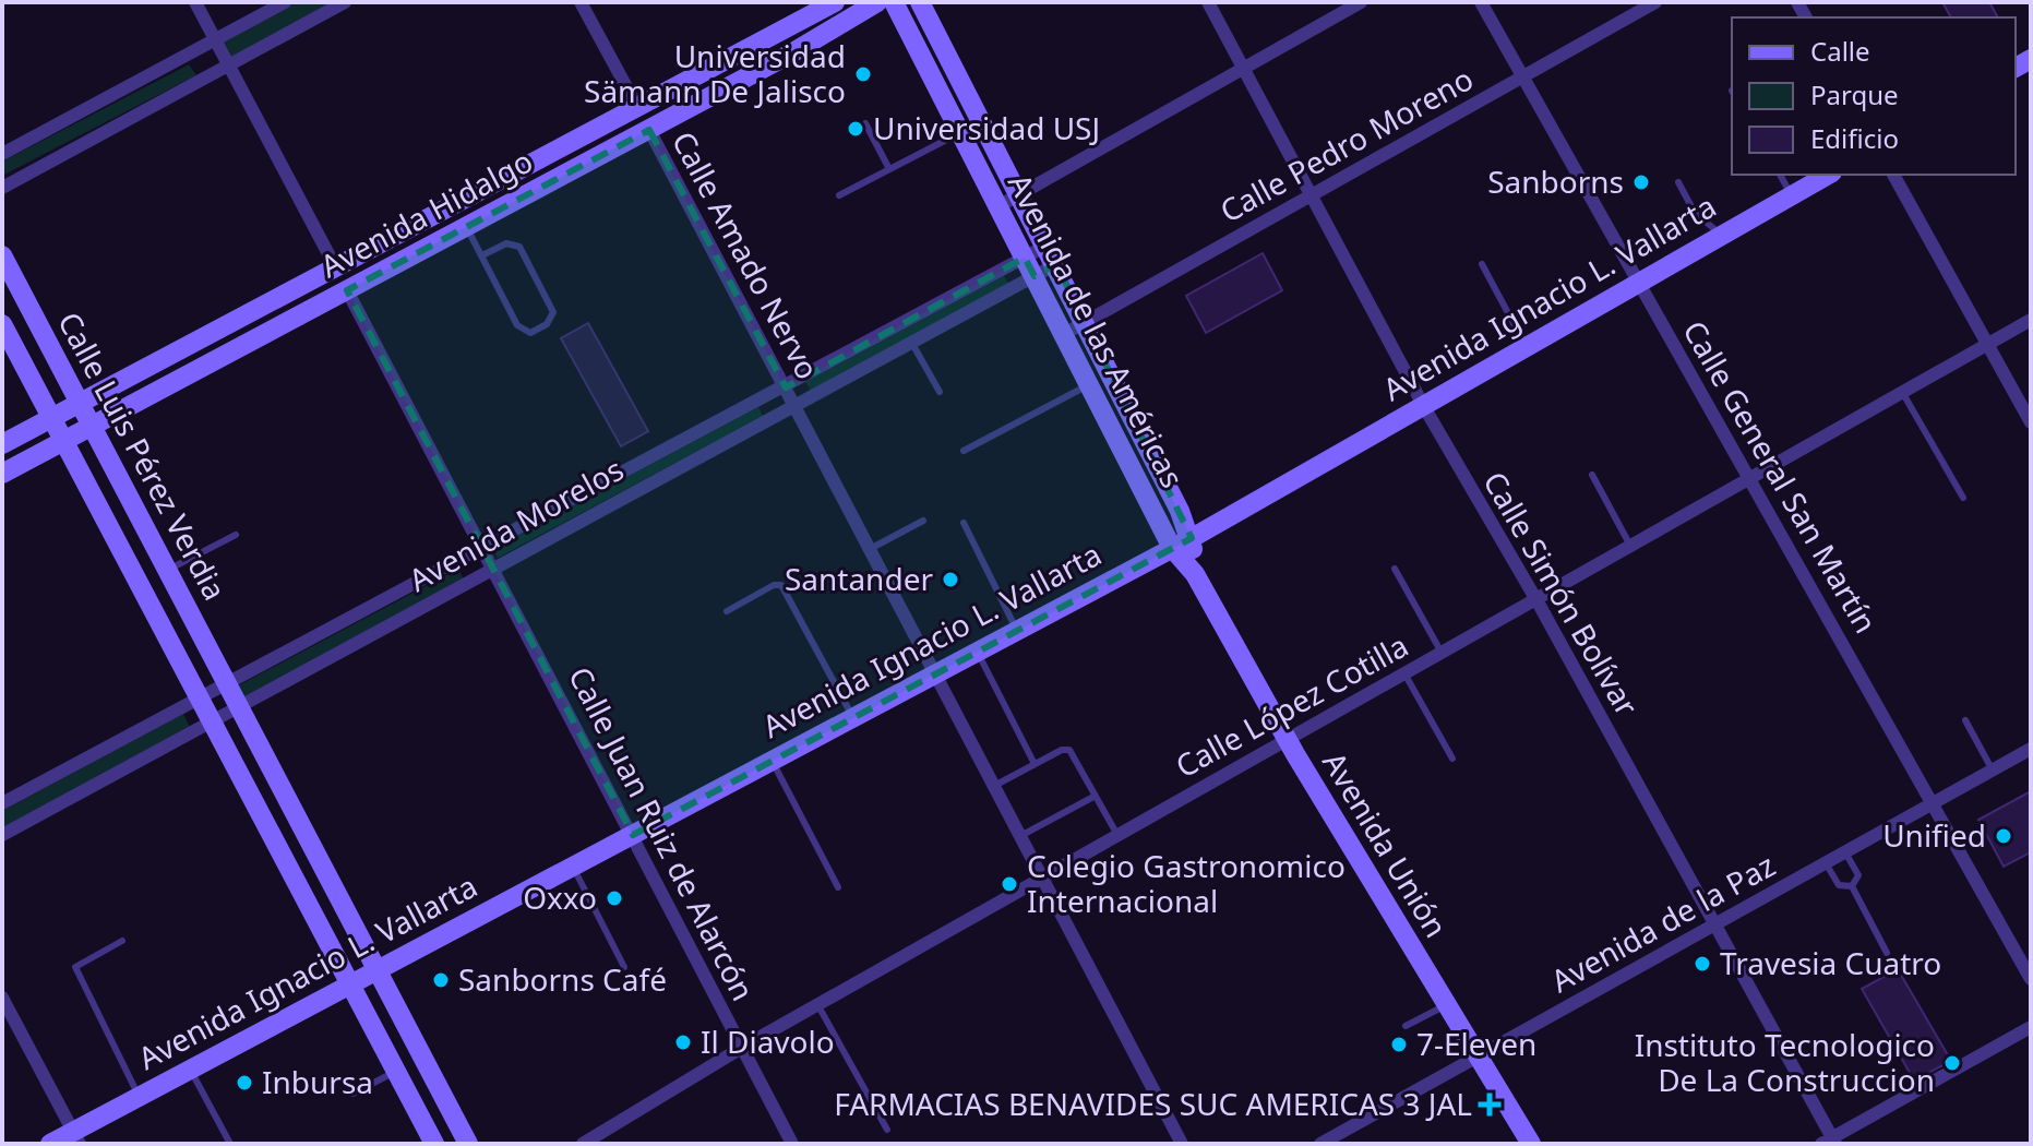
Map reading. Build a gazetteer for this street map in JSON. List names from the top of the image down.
{
  "streets": {
    "main road": [
      "Avenida Hidalgo",
      "Avenida Ignacio L. Vallarta",
      "Avenida de las Américas",
      "Calle Luis Pérez Verdia",
      "Avenida Unión"
    ],
    "street": [
      "Calle Pedro Moreno",
      "Calle Amado Nervo",
      "Calle General San Martín",
      "Avenida Morelos",
      "Calle Simón Bolívar",
      "Calle López Cotilla",
      "Calle Juan Ruiz de Alarcón",
      "Avenida de la Paz"
    ]
  },
  "crossings": [
    ["Calle Pedro Moreno", "Avenida de las Américas"],
    ["Calle Pedro Moreno", "Calle General San Martín"],
    ["Calle Pedro Moreno", "Calle Simón Bolívar"],
    ["Avenida Hidalgo", "Calle Amado Nervo"],
    ["Avenida Hidalgo", "Calle Luis Pérez Verdia"],
    ["Avenida Hidalgo", "Calle Juan Ruiz de Alarcón"],
    ["Calle Amado Nervo", "Avenida Ignacio L. Vallarta"],
    ["Calle Amado Nervo", "Avenida Morelos"],
    ["Calle Amado Nervo", "Calle López Cotilla"],
    ["Avenida Ignacio L. Vallarta", "Avenida de las Américas"],
    ["Avenida Ignacio L. Vallarta", "Calle Luis Pérez Verdia"],
    ["Avenida Ignacio L. Vallarta", "Calle General San Martín"],
    ["Avenida Ignacio L. Vallarta", "Calle Simón Bolívar"],
    ["Avenida Ignacio L. Vallarta", "Calle Juan Ruiz de Alarcón"],
    ["Avenida Ignacio L. Vallarta", "Avenida Unión"],
    ["Avenida de las Américas", "Avenida Morelos"],
    ["Avenida de las Américas", "Avenida Unión"],
    ["Calle Luis Pérez Verdia", "Avenida Morelos"],
    ["Calle General San Martín", "Calle López Cotilla"],
    ["Calle General San Martín", "Avenida de la Paz"],
    ["Avenida Morelos", "Calle Juan Ruiz de Alarcón"],
    ["Calle Simón Bolívar", "Calle López Cotilla"],
    ["Calle Simón Bolívar", "Avenida de la Paz"],
    ["Calle López Cotilla", "Calle Juan Ruiz de Alarcón"],
    ["Calle López Cotilla", "Avenida Unión"],
    ["Avenida Unión", "Avenida de la Paz"]
  ],
  "places": {
    "other": [
      "Universidad Sämann De Jalisco",
      "Universidad USJ",
      "Sanborns",
      "Santander",
      "Unified",
      "Colegio Gastronomico Internacional",
      "Oxxo",
      "Travesia Cuatro",
      "Sanborns Café",
      "Il Diavolo",
      "7-Eleven",
      "Instituto Tecnologico De La Construccion",
      "Inbursa"
    ],
    "health": ["FARMACIAS BENAVIDES SUC AMERICAS 3 JAL"]
  },
  "legend": ["Calle", "Parque", "Edificio"]
}
